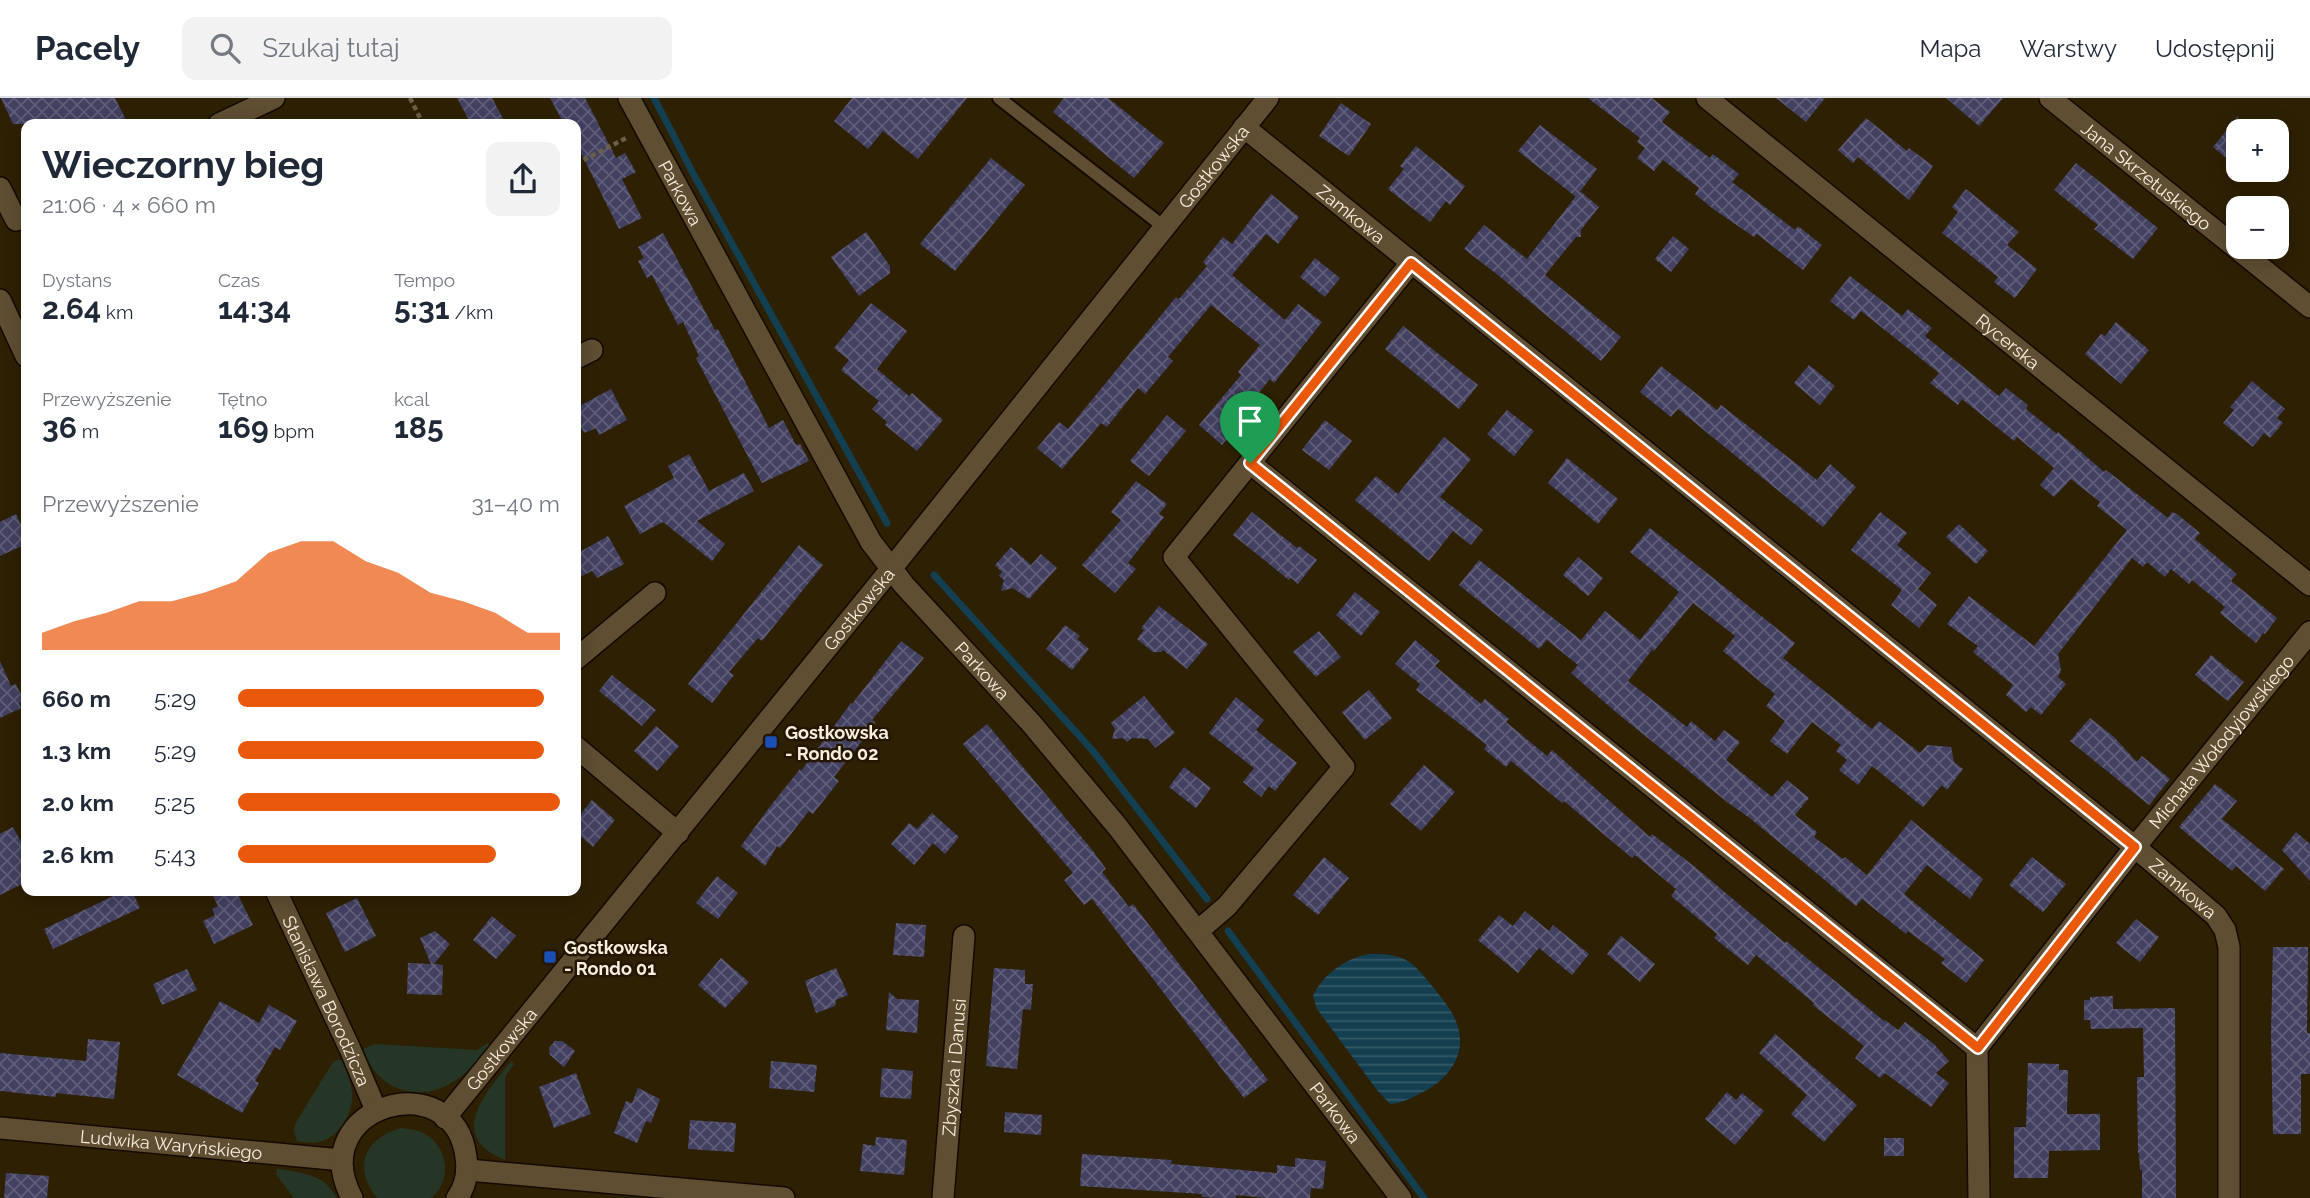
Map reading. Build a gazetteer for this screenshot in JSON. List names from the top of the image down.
{
  "streets": {
    "street": [
      "Gostkowska",
      "Jana Skrzetuskiego",
      "Parkowa",
      "Zamkowa",
      "Rycerska",
      "Michała Wołodyjowskiego",
      "Stanisława Borodzicza",
      "Zbyszka i Danusi",
      "Ludwika Waryńskiego"
    ]
  },
  "crossings": [
    ["Gostkowska", "Parkowa"],
    ["Gostkowska", "Zamkowa"],
    ["Zamkowa", "Michała Wołodyjowskiego"]
  ],
  "places": {
    "transit": ["Gostkowska - Rondo 02", "Gostkowska - Rondo 01"]
  },
  "page": {
    "header": "Pacely",
    "search": "Szukaj tutaj",
    "nav": ["Mapa", "Warstwy", "Udostępnij"],
    "map_buttons": ["+", "−"],
    "heading": ["Wieczorny bieg", "21:06 · 4 × 660 m"],
    "stats": [
      ["Dystans", "2.64 km"],
      ["Czas", "14:34"],
      ["Tempo", "5:31 /km"],
      ["Przewyższenie", "36 m"],
      ["Tętno", "169 bpm"],
      ["kcal", "185"]
    ],
    "chart": ["Przewyższenie", "31–40 m"],
    "list": [
      {
        "name": "660 m",
        "note": "5:29"
      },
      {
        "name": "1.3 km",
        "note": "5:29"
      },
      {
        "name": "2.0 km",
        "note": "5:25"
      },
      {
        "name": "2.6 km",
        "note": "5:43"
      }
    ]
  }
}
